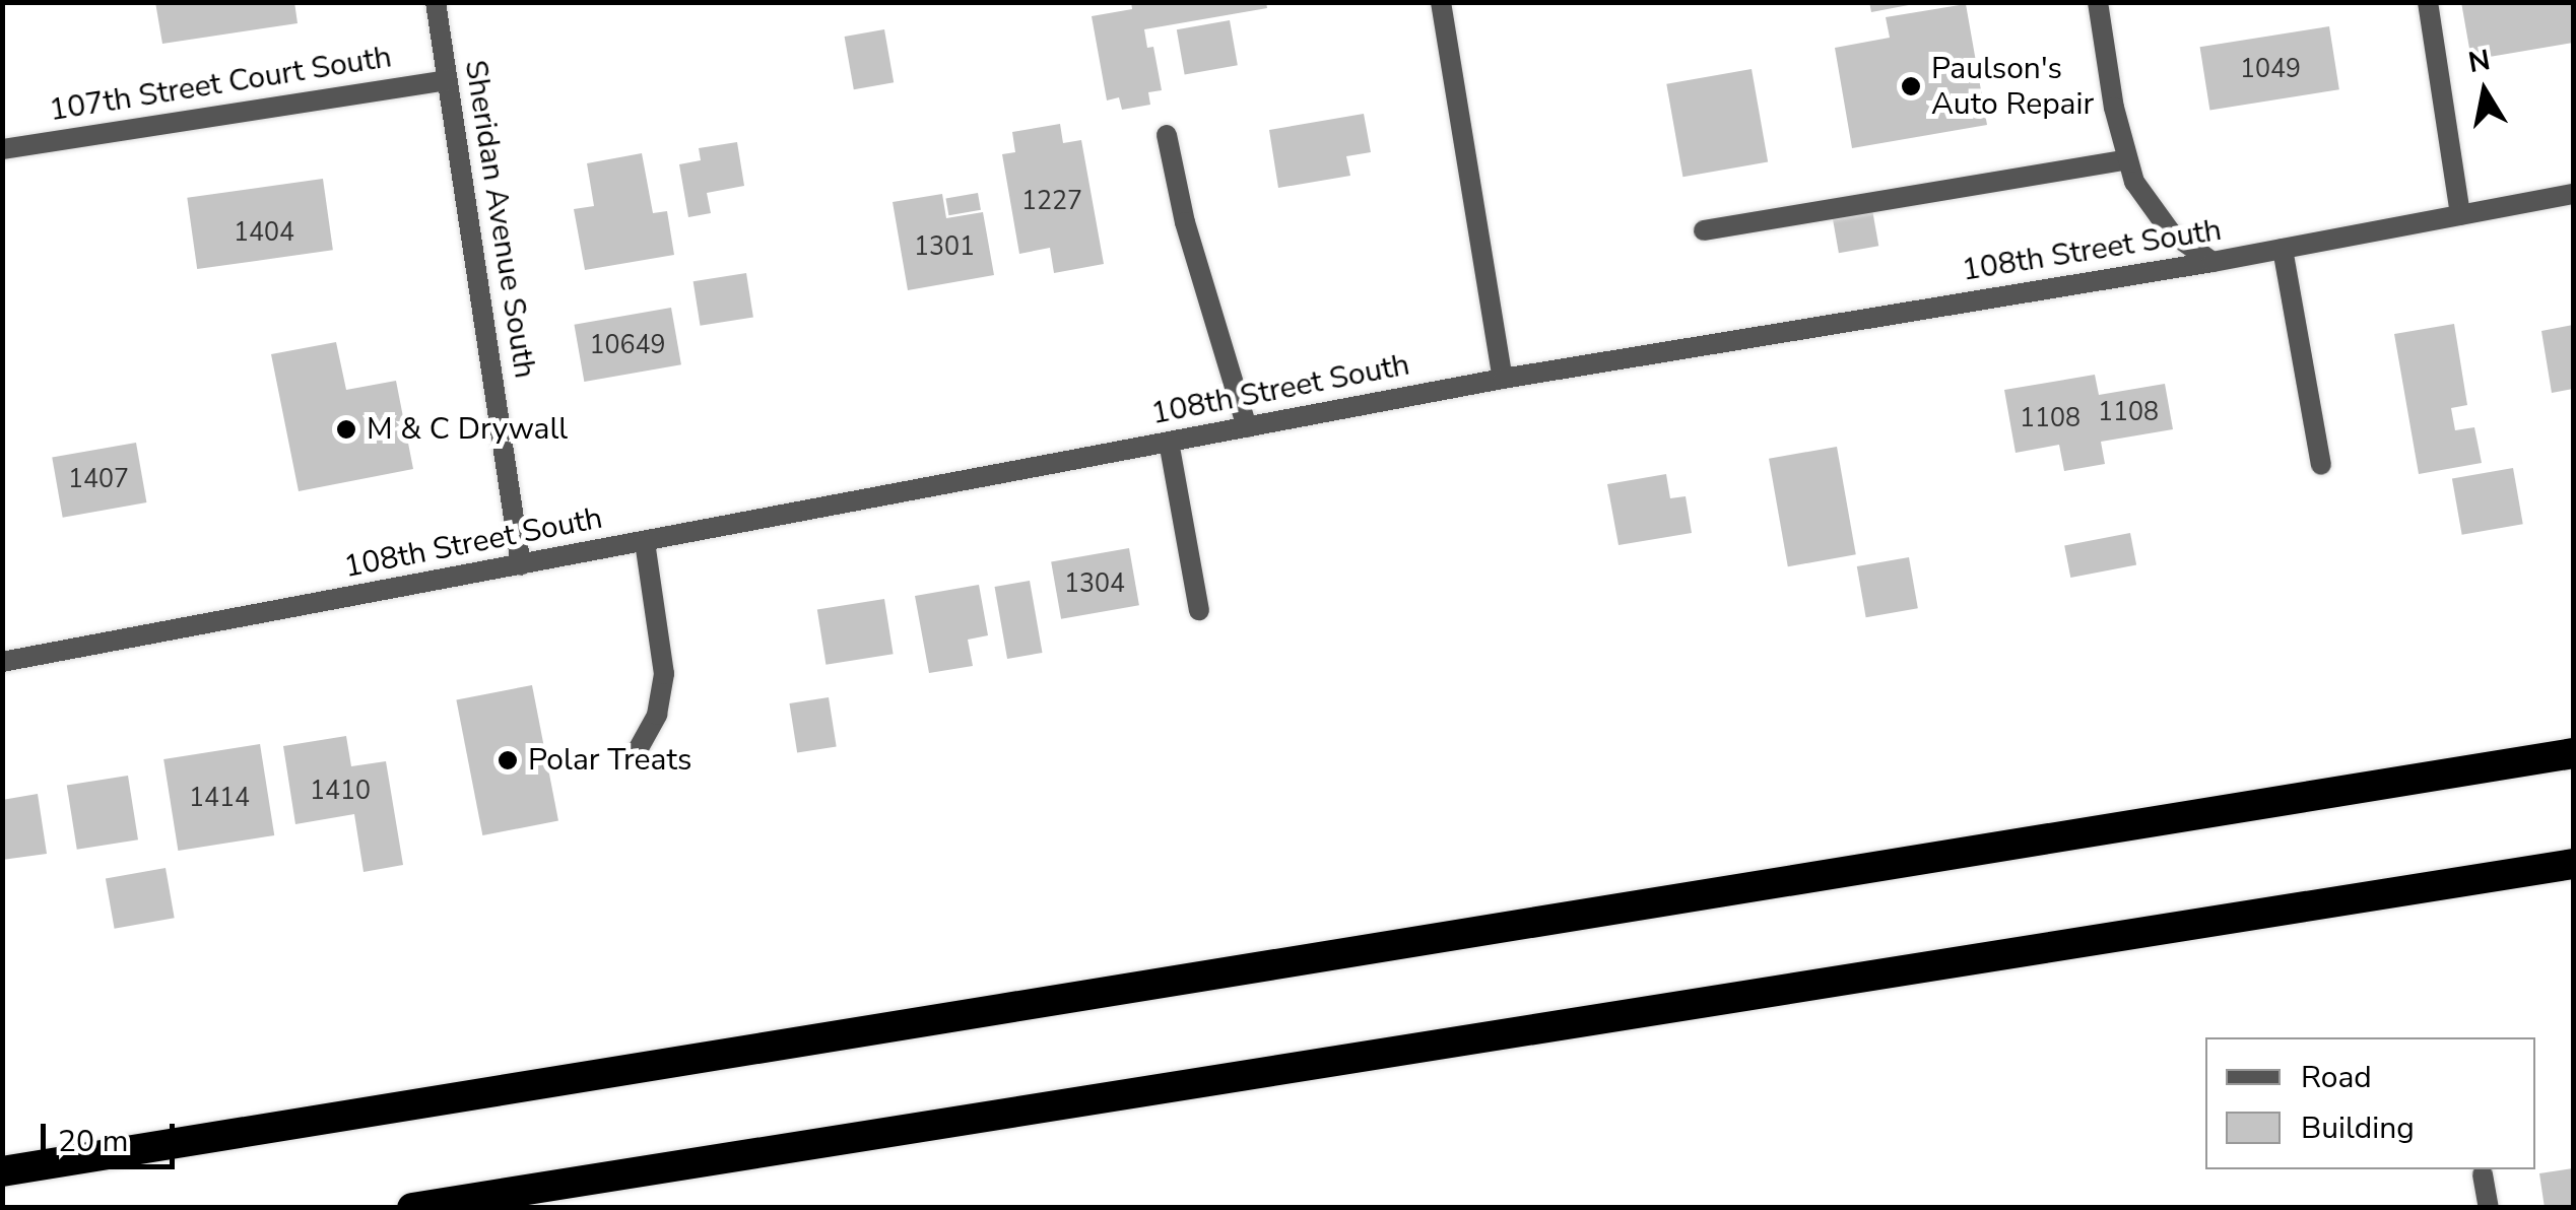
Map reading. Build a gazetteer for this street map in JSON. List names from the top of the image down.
{
  "streets": {
    "street": ["107th Street Court South", "Sheridan Avenue South", "108th Street South"]
  },
  "crossings": [
    ["107th Street Court South", "Sheridan Avenue South"],
    ["Sheridan Avenue South", "108th Street South"]
  ],
  "places": ["Paulson's Auto Repair", "M & C Drywall", "Polar Treats"],
  "house_numbers": [
    "1049",
    "1227",
    "1404",
    "1301",
    "10649",
    "1108",
    "1108",
    "1407",
    "1304",
    "1410",
    "1414"
  ],
  "legend": ["Road", "Building"],
  "scale_bar": "20 m",
  "north": "top"
}
